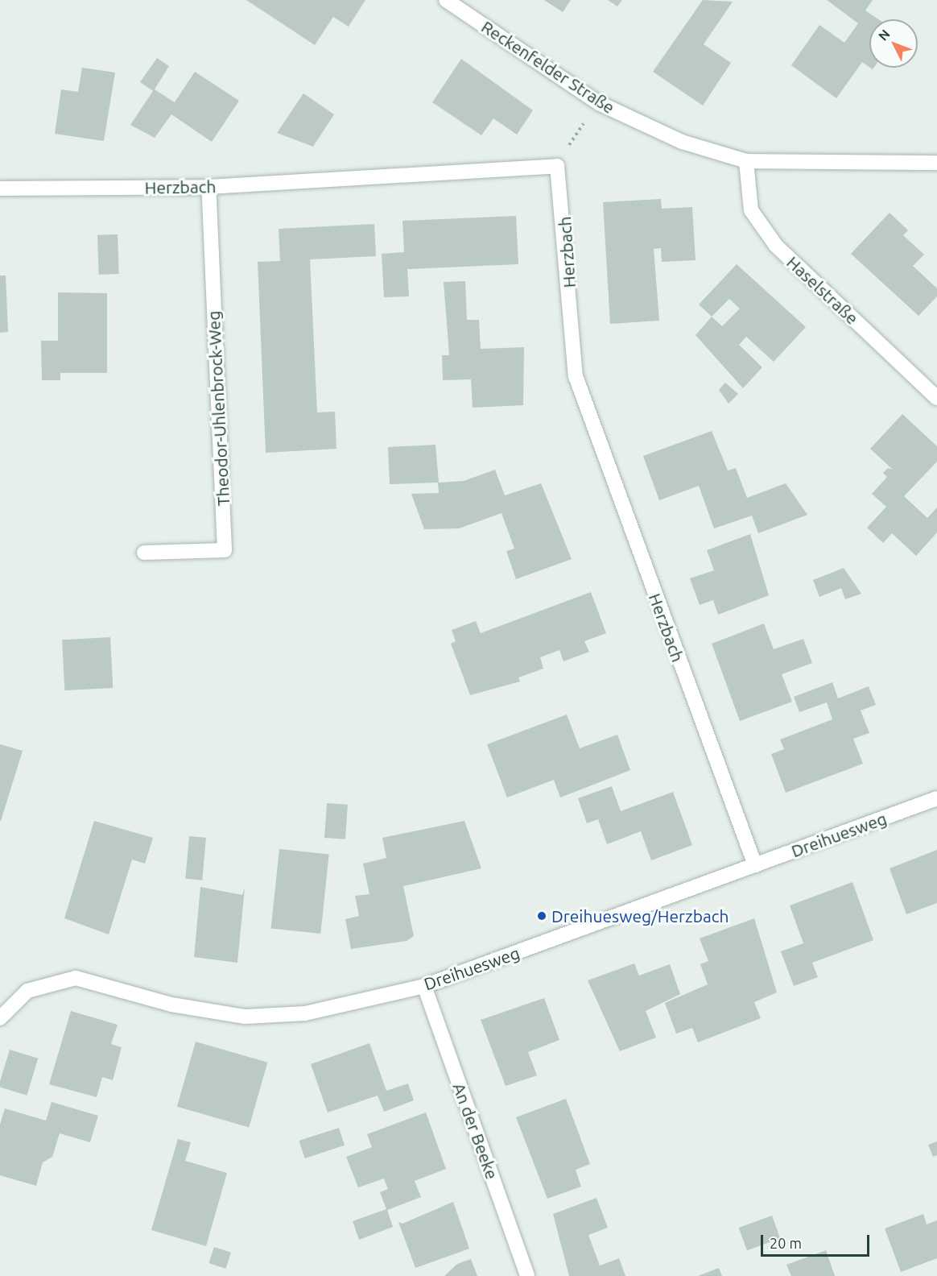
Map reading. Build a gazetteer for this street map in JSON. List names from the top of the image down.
{
  "streets": {
    "street": [
      "Reckenfelder Straße",
      "Herzbach",
      "Haselstraße",
      "Theodor-Uhlenbrock-Weg",
      "Dreihuesweg",
      "An der Beeke"
    ]
  },
  "crossings": [
    ["Reckenfelder Straße", "Haselstraße"],
    ["Herzbach", "Theodor-Uhlenbrock-Weg"],
    ["Herzbach", "Dreihuesweg"],
    ["Dreihuesweg", "An der Beeke"]
  ],
  "places": ["Dreihuesweg/Herzbach"],
  "scale_bar": "20 m",
  "north": "top left"
}
